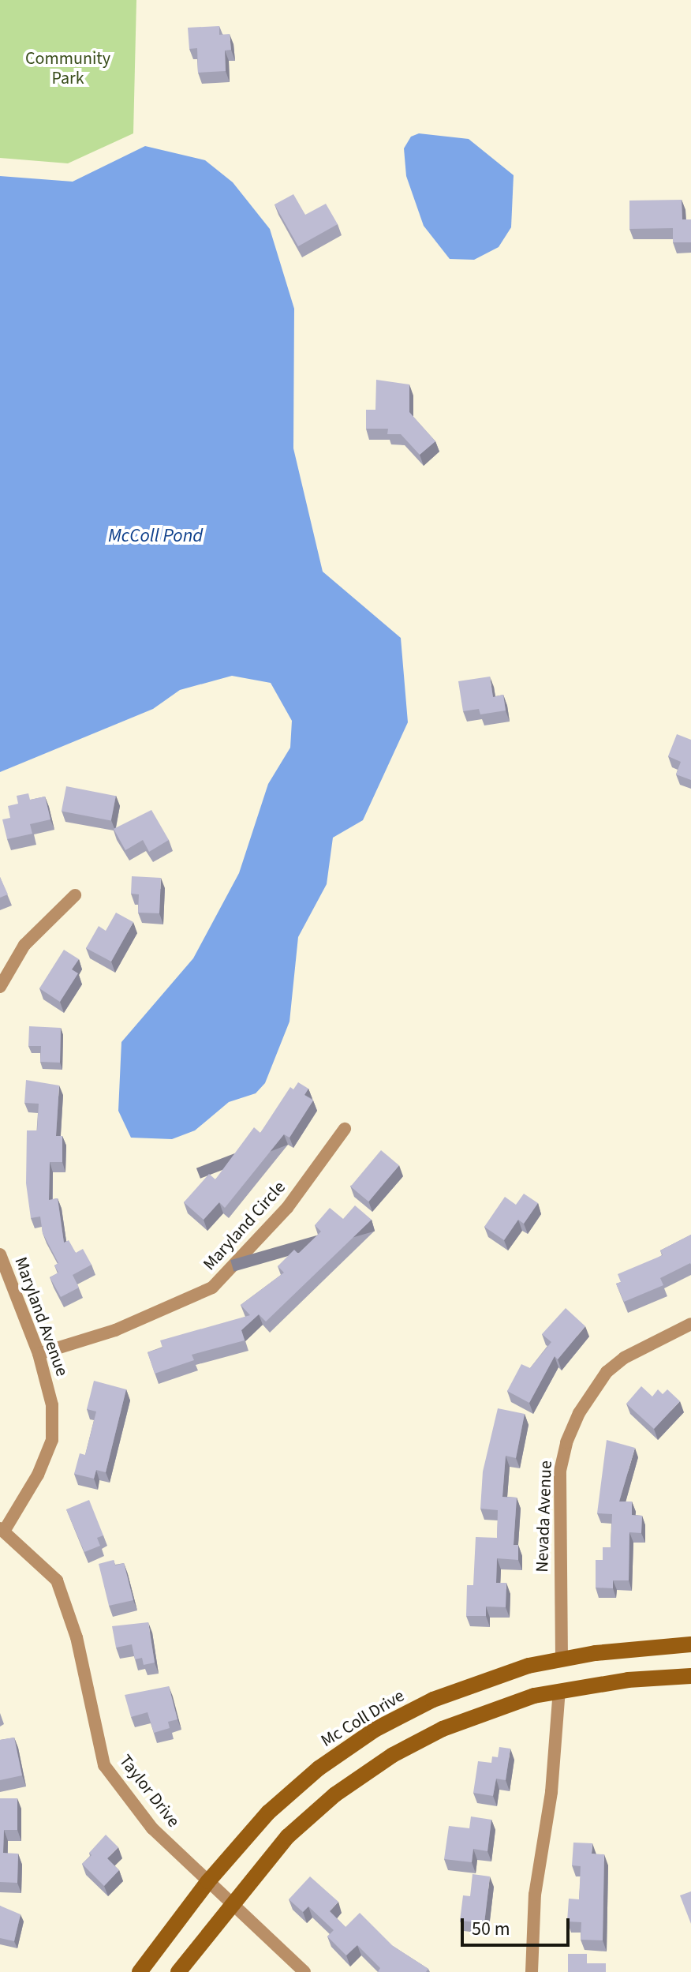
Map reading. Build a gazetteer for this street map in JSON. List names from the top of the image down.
{
  "streets": {
    "main road": ["Mc Coll Drive"],
    "street": [
      "Maryland Circle",
      "Maryland Avenue",
      "Nevada Avenue",
      "Taylor Drive"
    ]
  },
  "crossings": [
    ["Maryland Circle", "Maryland Avenue"],
    ["Maryland Avenue", "Taylor Drive"],
    ["Nevada Avenue", "Mc Coll Drive"],
    ["Mc Coll Drive", "Taylor Drive"]
  ],
  "water": ["McColl Pond"],
  "parks": ["Community Park"],
  "scale_bar": "50 m"
}
